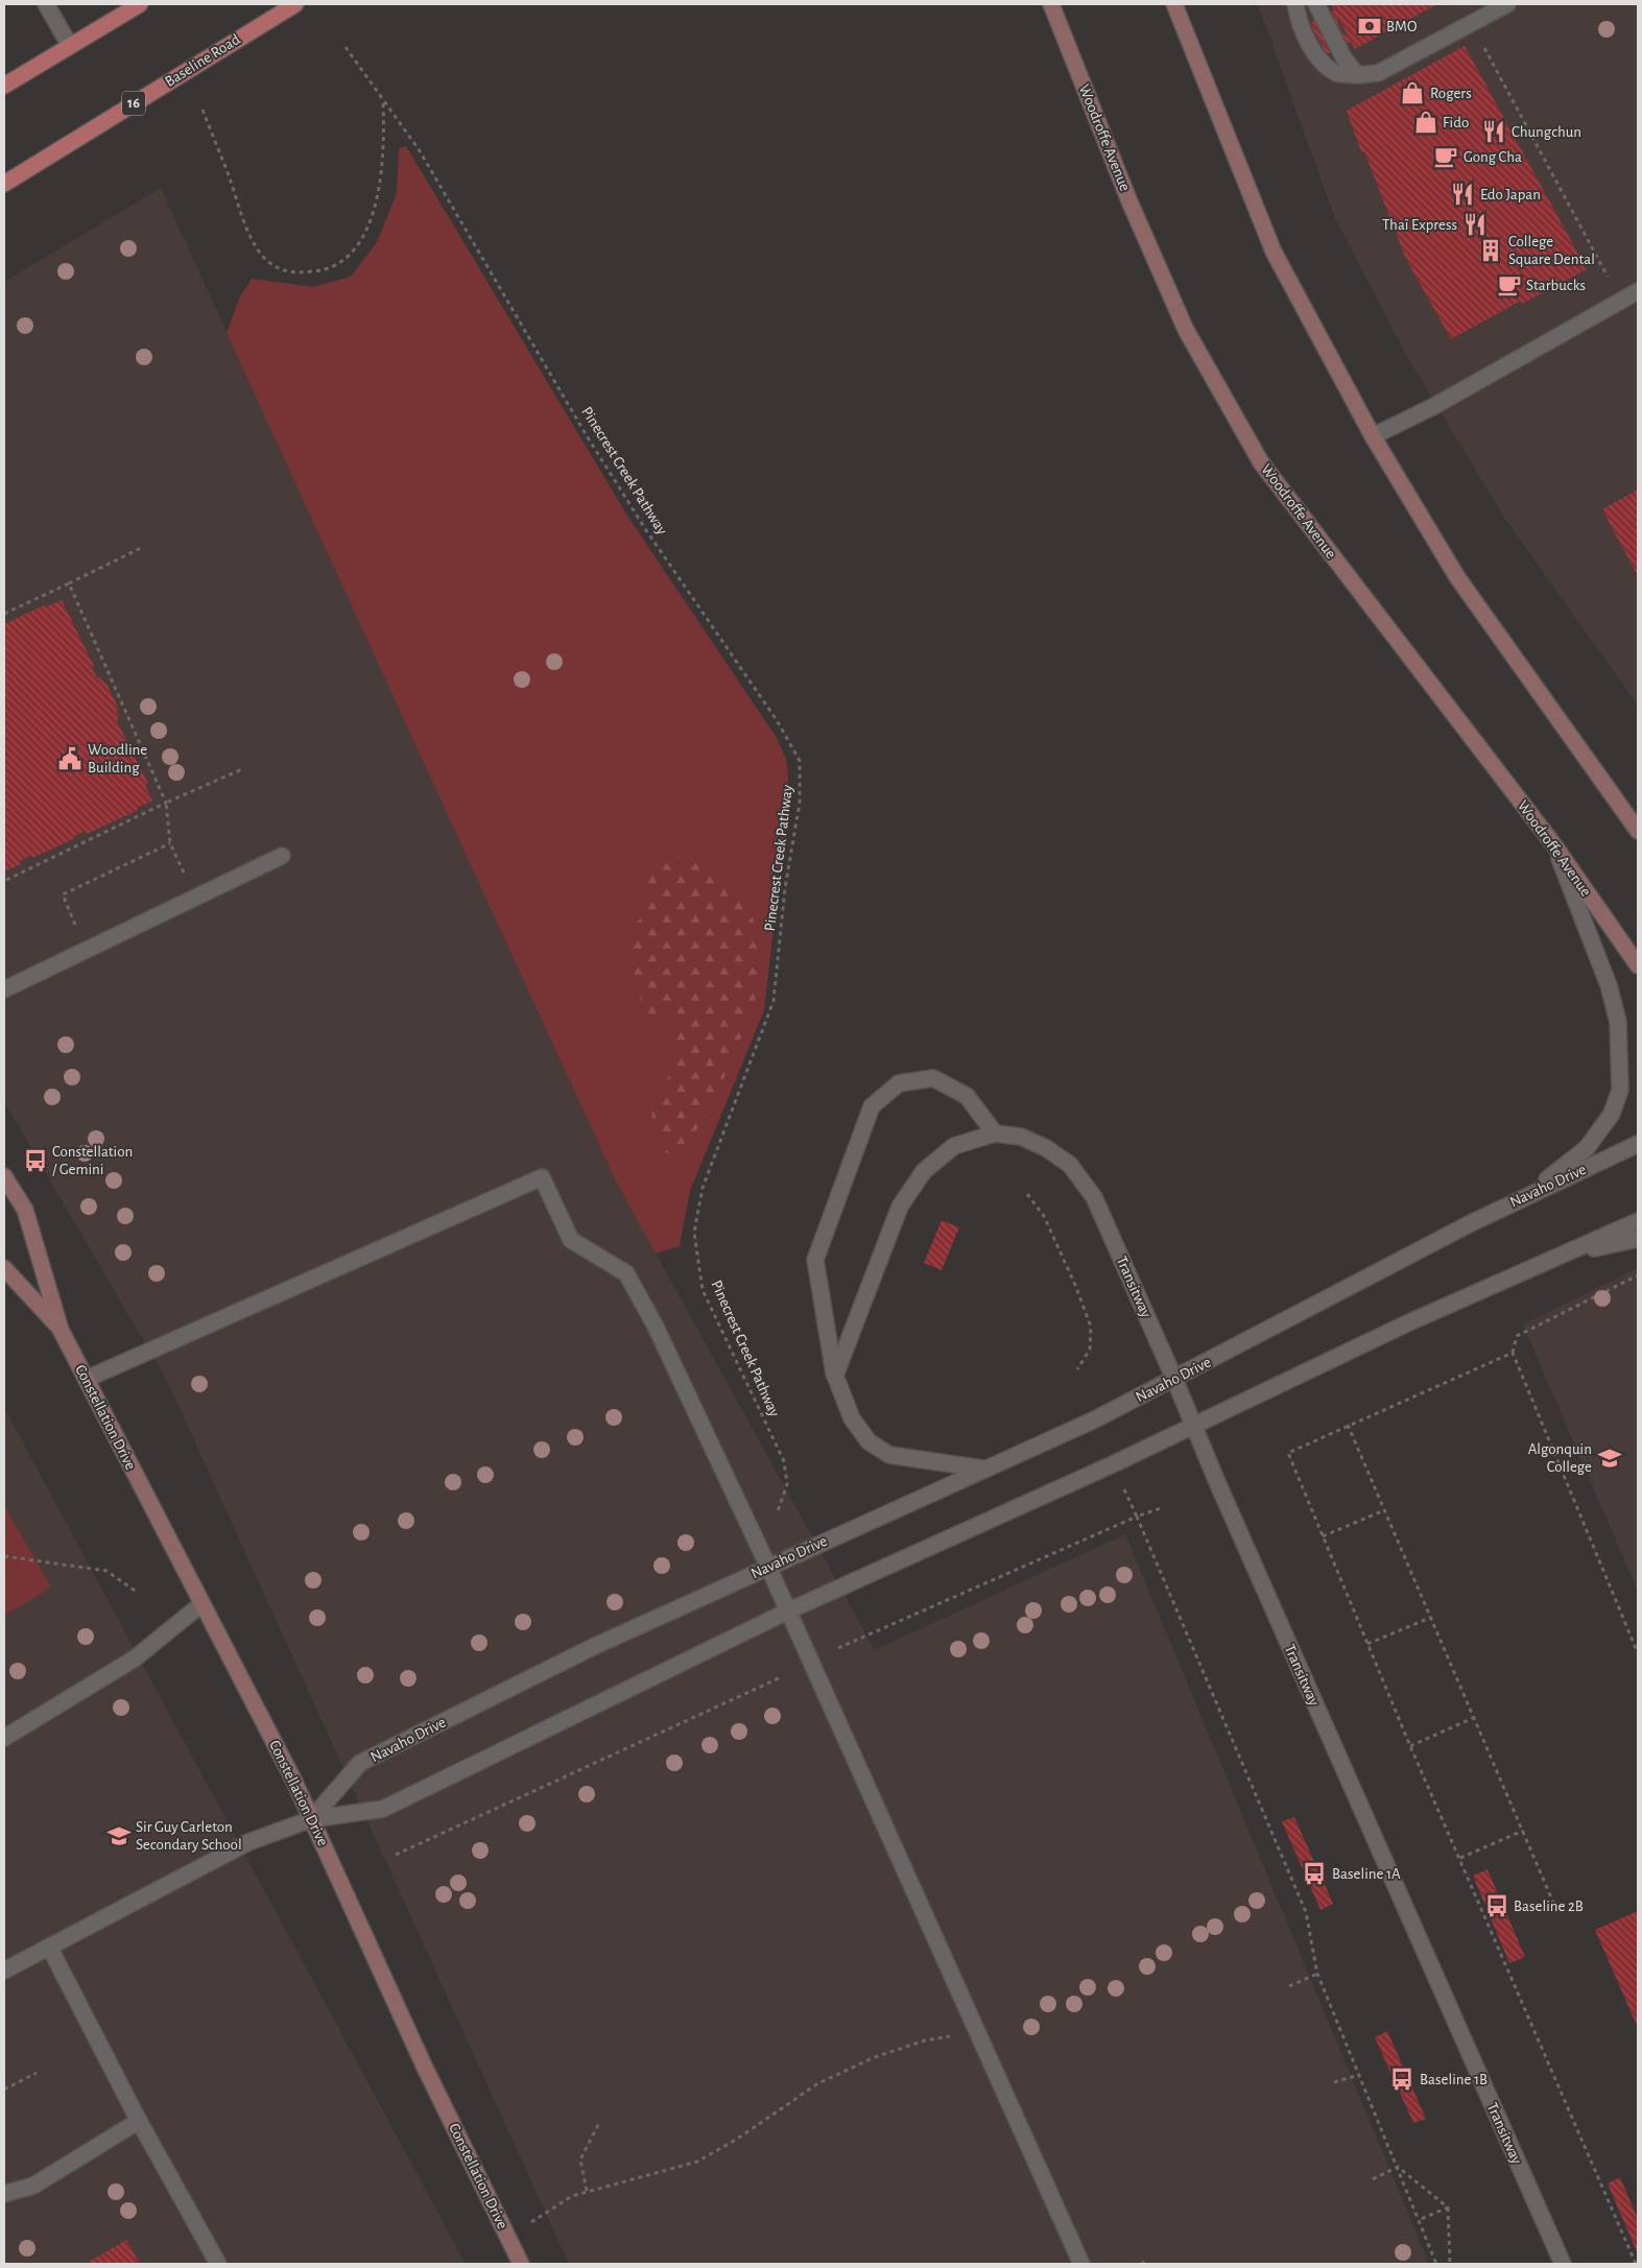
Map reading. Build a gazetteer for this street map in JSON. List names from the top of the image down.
{
  "streets": {
    "main road": [
      "Baseline Road",
      "16",
      "Woodroffe Avenue",
      "Constellation Drive"
    ],
    "street": ["Navaho Drive", "Transitway"],
    "path": ["Pinecrest Creek Pathway"]
  },
  "crossings": [
    ["Navaho Drive", "Transitway"],
    ["Navaho Drive", "Constellation Drive"]
  ],
  "places": {
    "bank": ["BMO"],
    "shop": ["Rogers", "Fido"],
    "restaurant": ["Chungchun", "Edo Japan", "Thaï Express"],
    "cafe": ["Gong Cha", "Starbucks"],
    "building": ["College Square Dental"],
    "public building": ["Woodline Building"],
    "bus stop": [
      "Constellation / Gemini",
      "Baseline 1A",
      "Baseline 2B",
      "Baseline 1B"
    ],
    "school or university": ["Algonquin College", "Sir Guy Carleton Secondary School"]
  }
}
